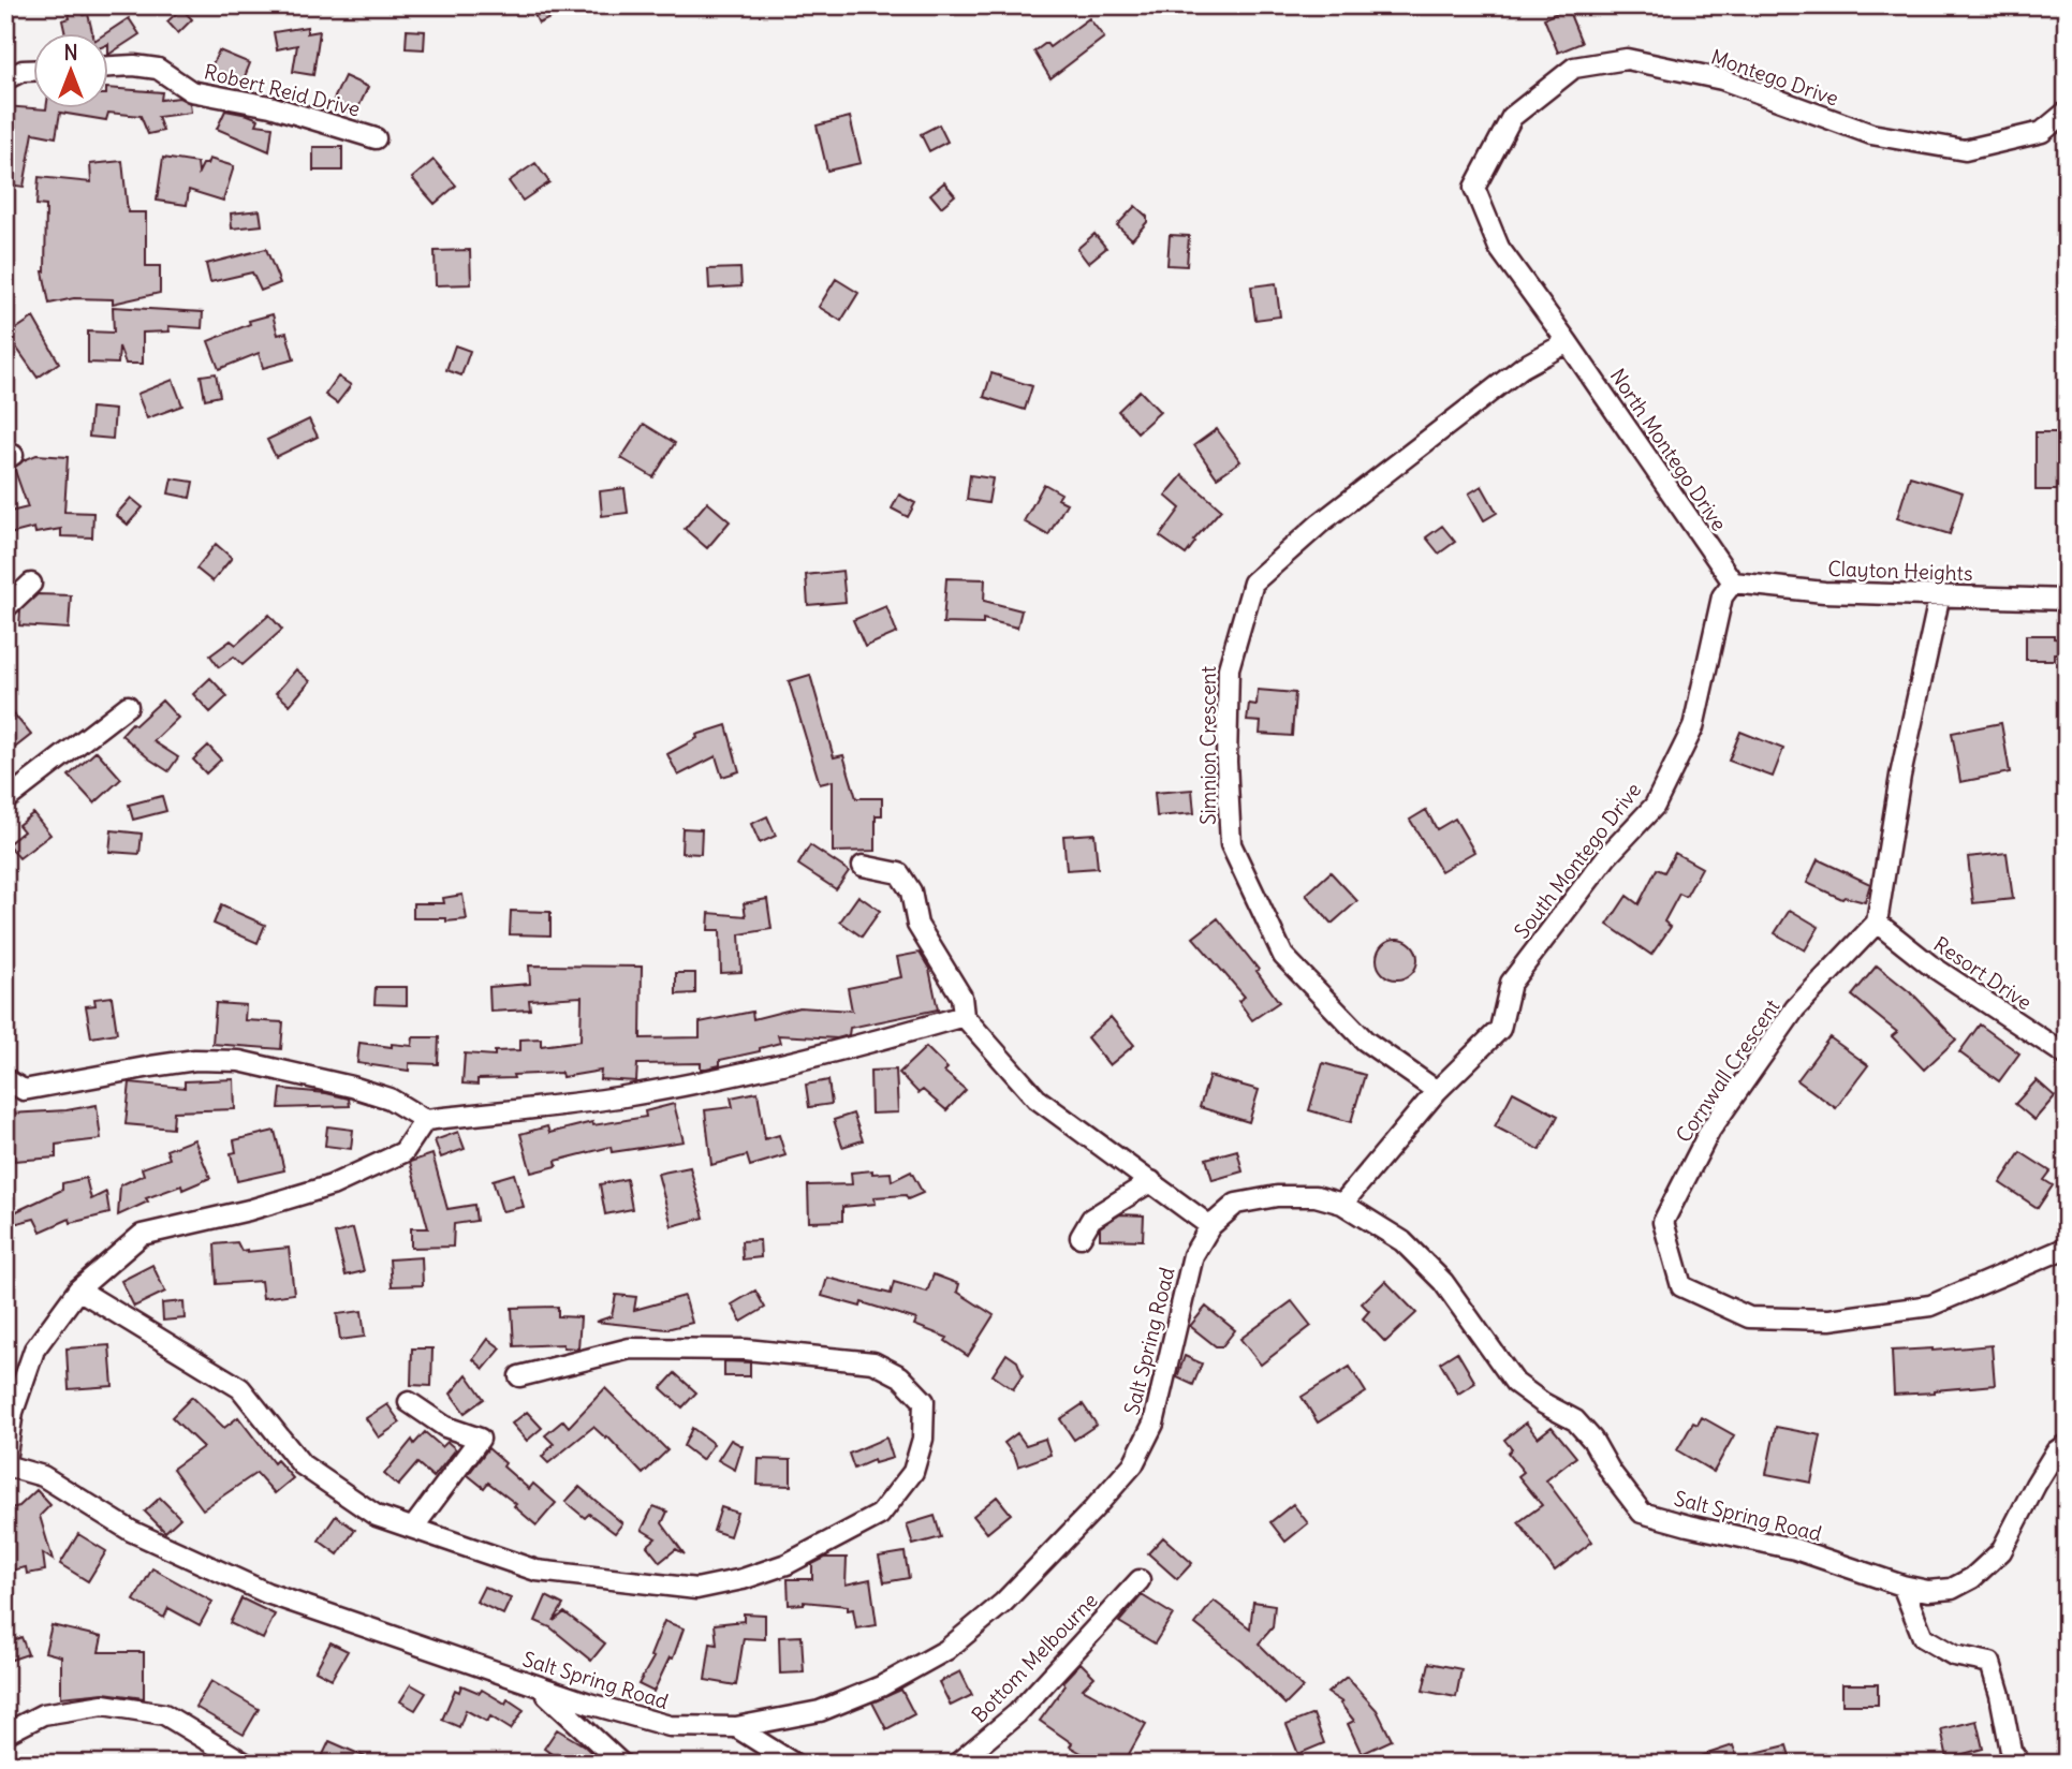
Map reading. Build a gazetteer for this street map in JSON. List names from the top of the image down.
{
  "streets": {
    "street": [
      "Montego Drive",
      "Robert Reid Drive",
      "North Montego Drive",
      "Clayton Heights",
      "Simnion Crescent",
      "South Montego Drive",
      "Resort Drive",
      "Cornwall Crescent",
      "Salt Spring Road",
      "Bottom Melbourne"
    ]
  },
  "crossings": [
    ["Montego Drive", "North Montego Drive"],
    ["Montego Drive", "Simnion Crescent"],
    ["North Montego Drive", "Clayton Heights"],
    ["North Montego Drive", "Simnion Crescent"],
    ["North Montego Drive", "South Montego Drive"],
    ["Clayton Heights", "South Montego Drive"],
    ["Simnion Crescent", "South Montego Drive"],
    ["South Montego Drive", "Salt Spring Road"],
    ["Resort Drive", "Cornwall Crescent"]
  ],
  "north": "top"
}
